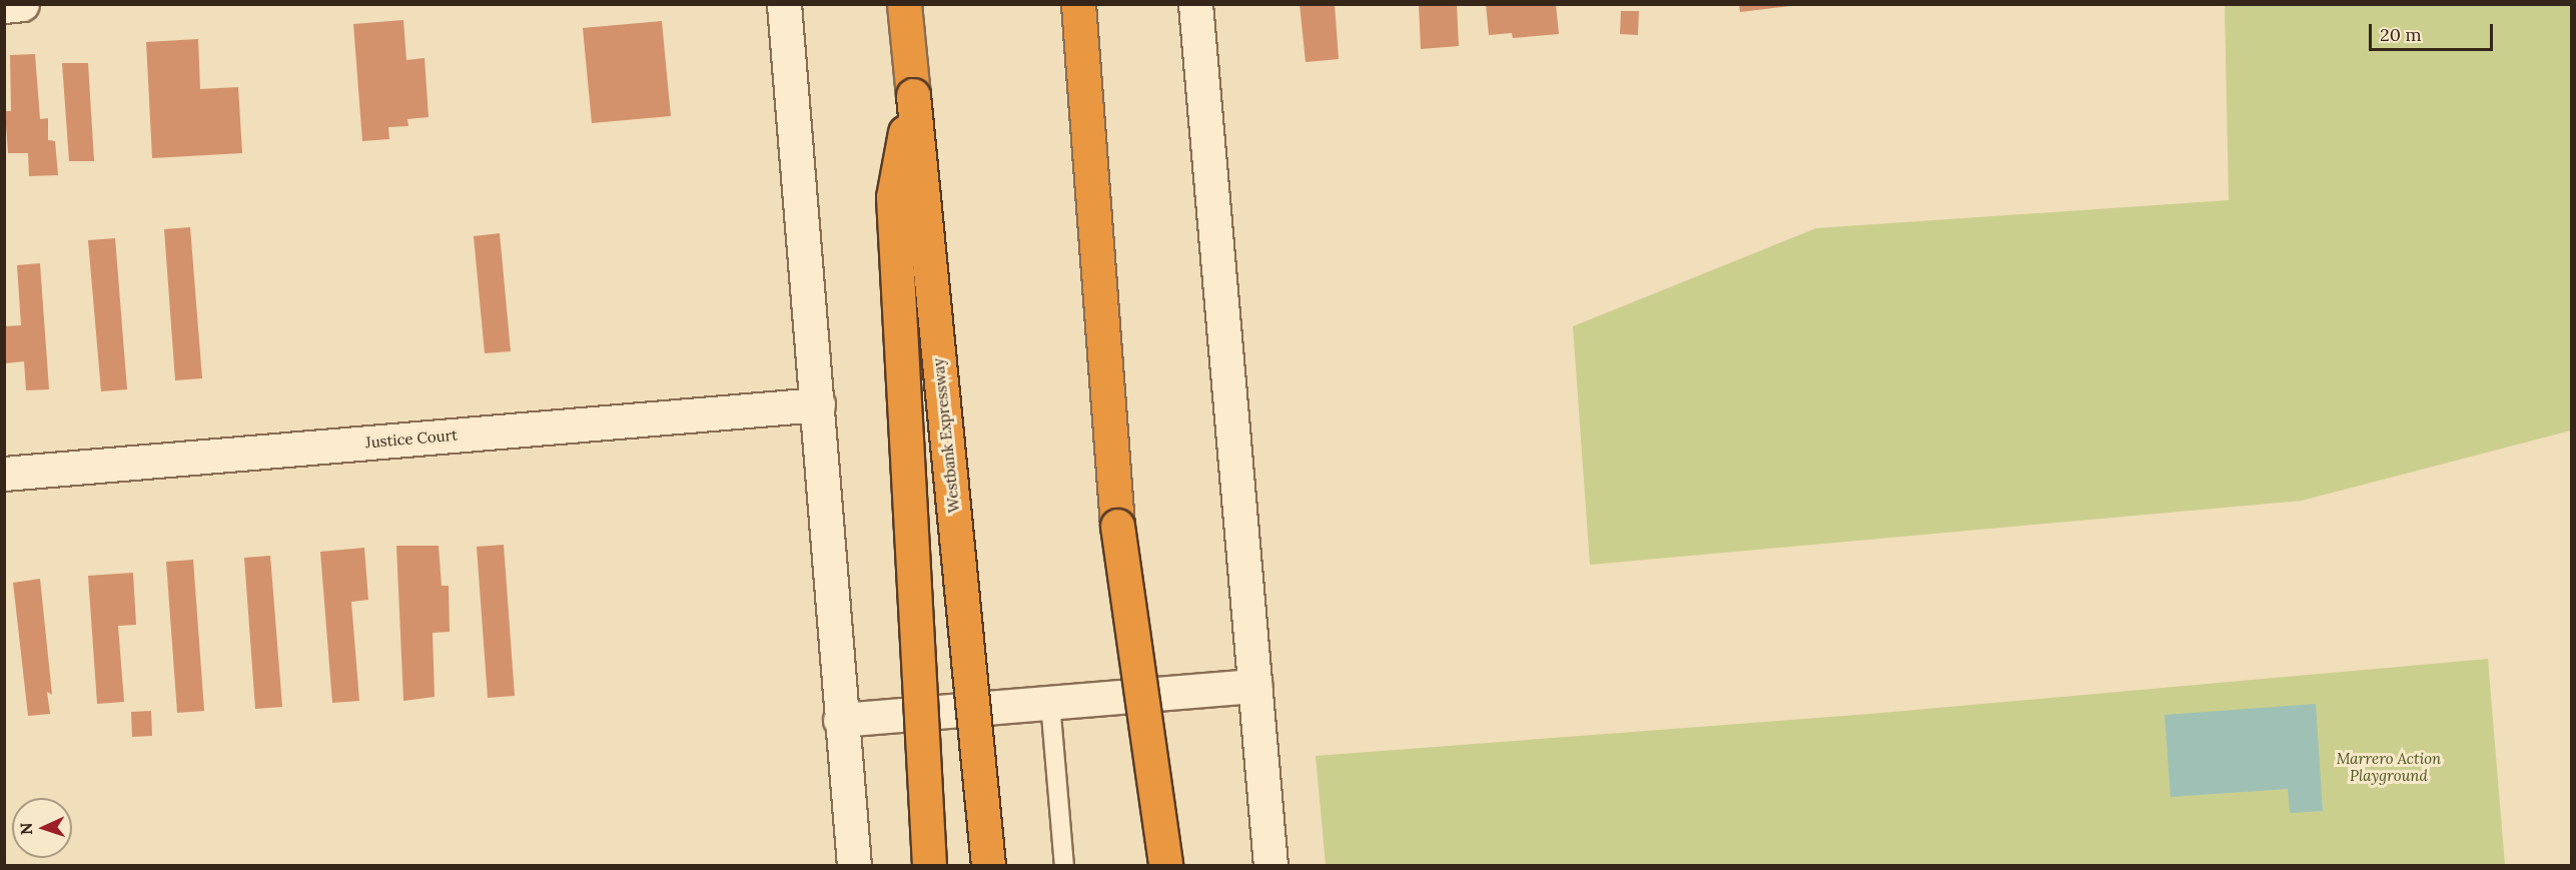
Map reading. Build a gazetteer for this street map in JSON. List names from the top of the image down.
{
  "streets": {
    "highway": ["Westbank Expressway"],
    "main road": ["Justice Court"]
  },
  "parks": ["Marrero Action Playground"],
  "scale_bar": "20 m",
  "north": "left"
}
